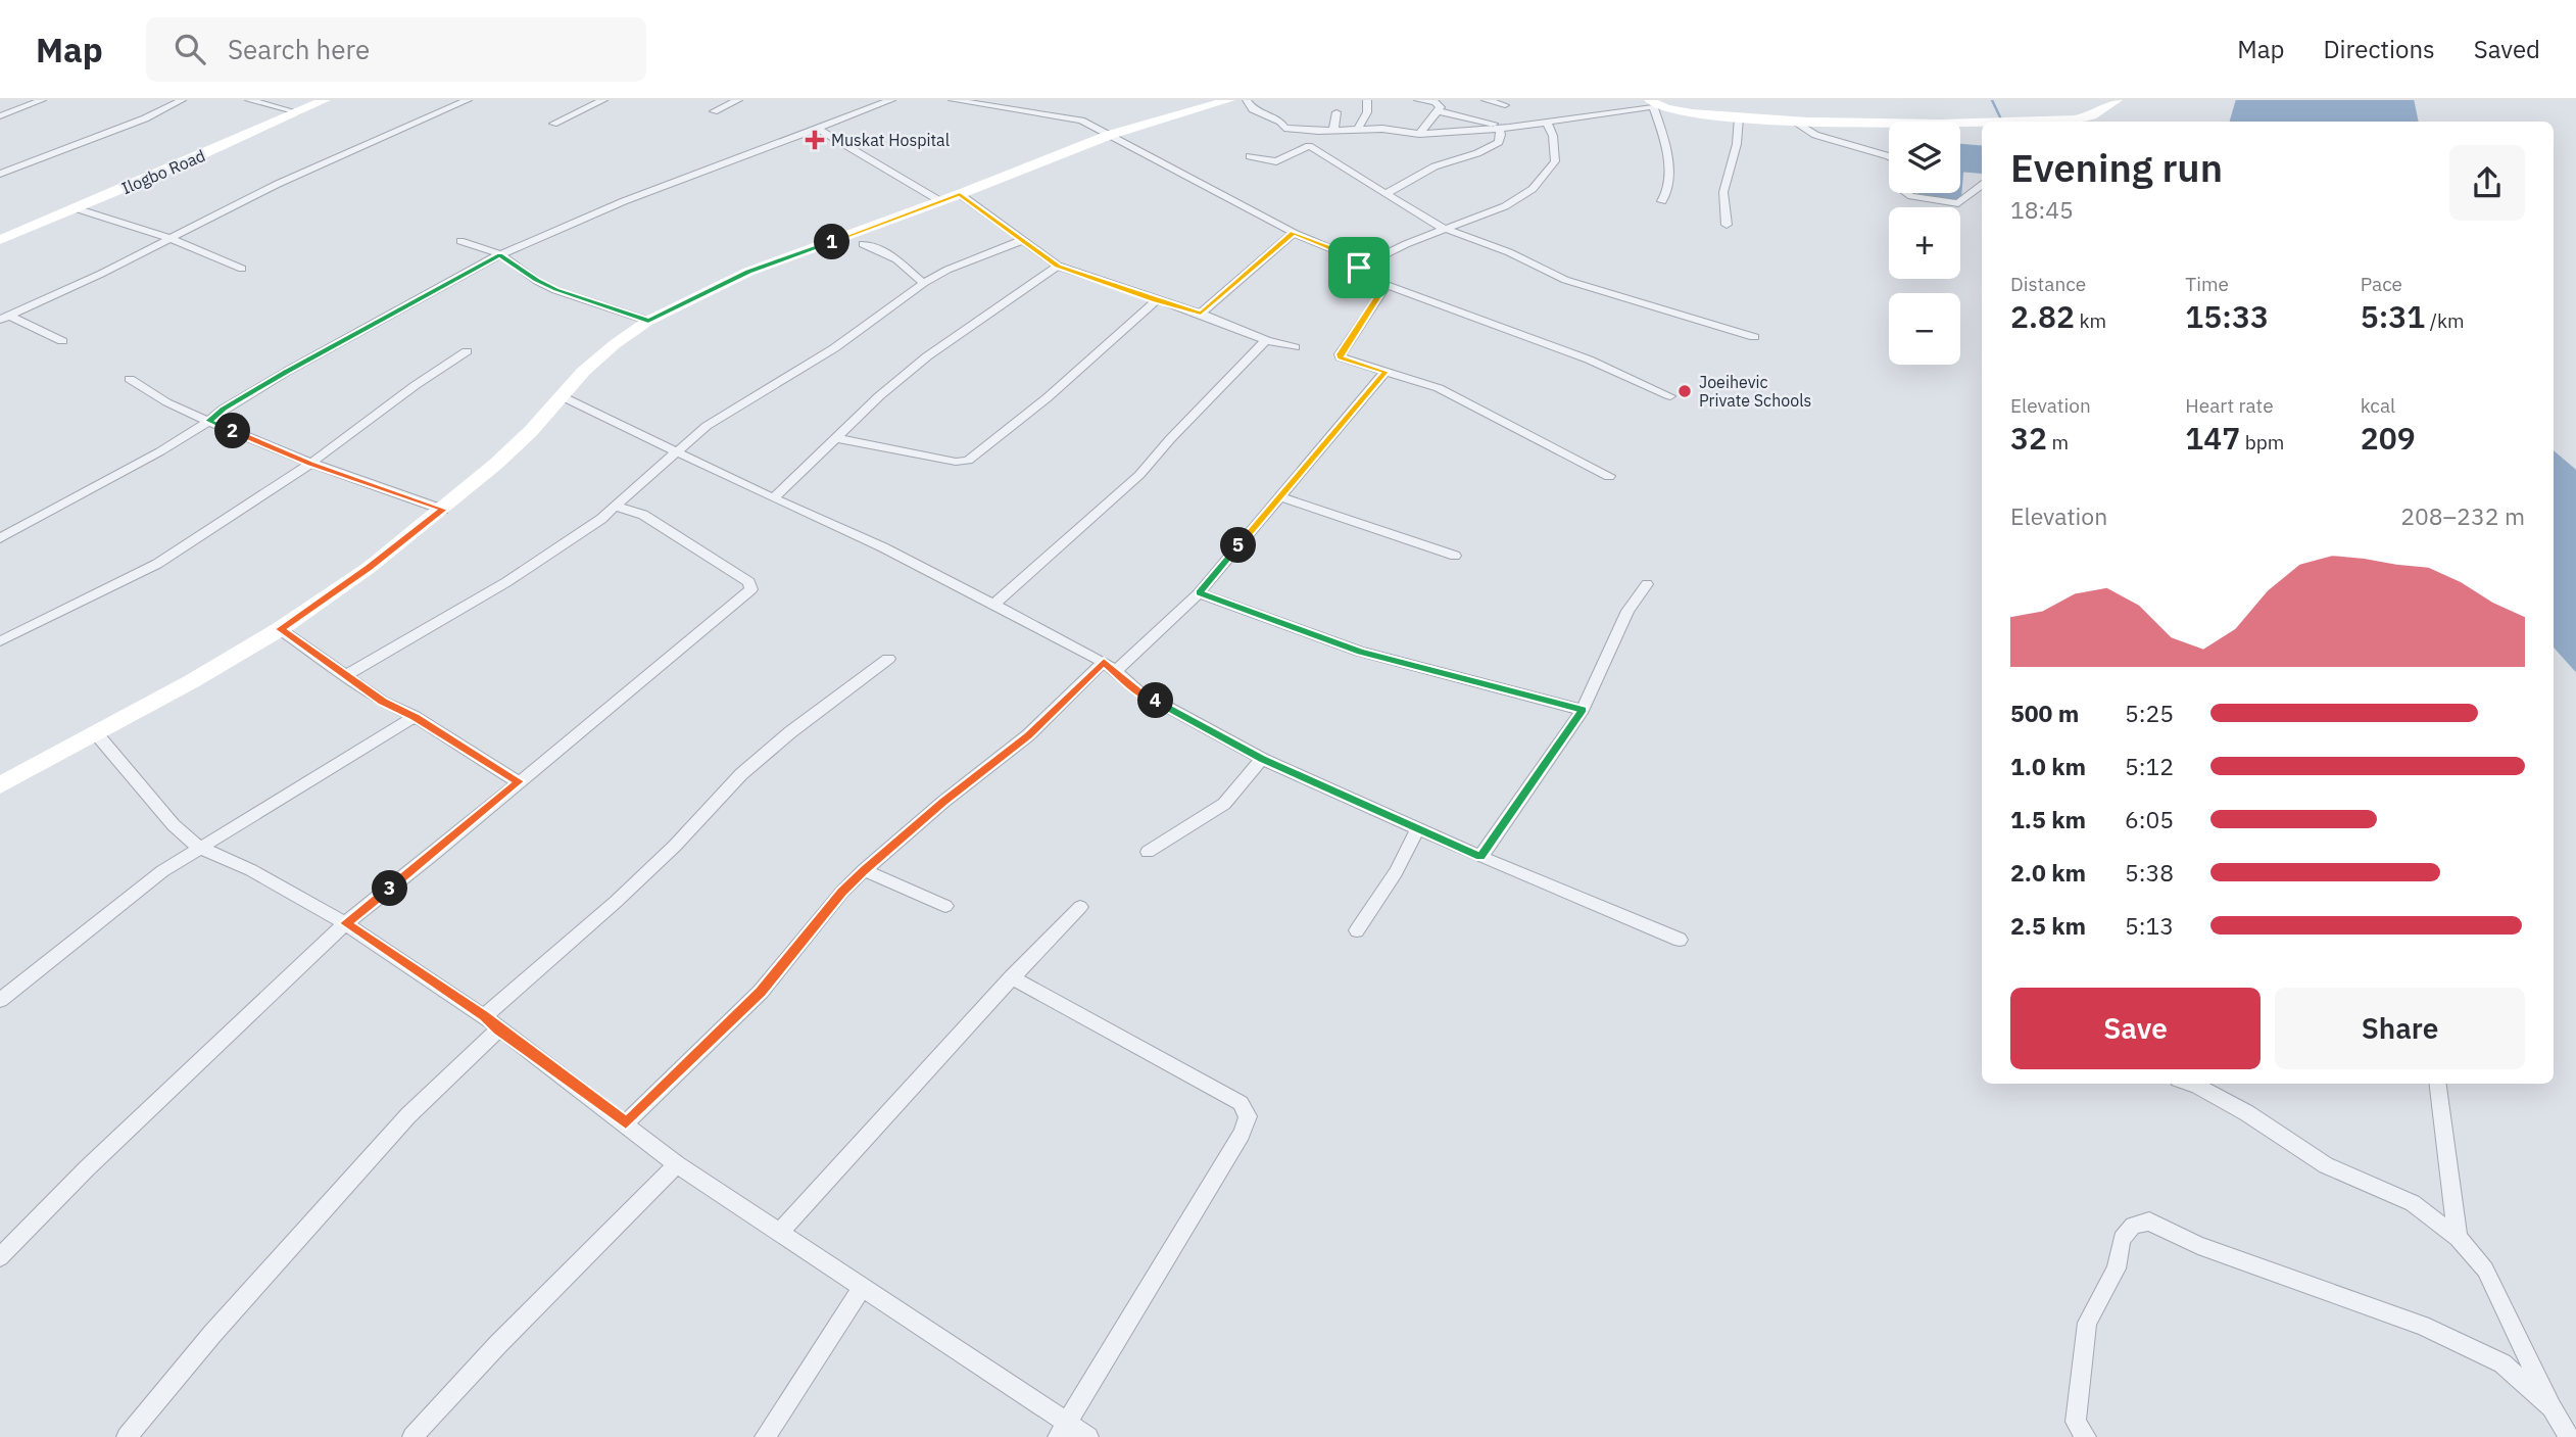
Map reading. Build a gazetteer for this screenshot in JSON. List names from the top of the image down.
{
  "streets": {
    "main road": ["Ilogbo Road"]
  },
  "places": {
    "health": ["Muskat Hospital"],
    "other": ["Joeihevic Private Schools"]
  },
  "page": {
    "header": "Map",
    "search": "Search here",
    "nav": ["Map", "Directions", "Saved"],
    "map_buttons": ["+", "−"],
    "heading": ["Evening run", "18:45"],
    "pins": [
      "1",
      "2",
      "5",
      "4",
      "3"
    ],
    "stats": [
      ["Distance", "2.82 km"],
      ["Time", "15:33"],
      ["Pace", "5:31 /km"],
      ["Elevation", "32 m"],
      ["Heart rate", "147 bpm"],
      ["kcal", "209"]
    ],
    "chart": ["Elevation", "208–232 m"],
    "list": [
      {
        "name": "500 m",
        "note": "5:25"
      },
      {
        "name": "1.0 km",
        "note": "5:12"
      },
      {
        "name": "1.5 km",
        "note": "6:05"
      },
      {
        "name": "2.0 km",
        "note": "5:38"
      },
      {
        "name": "2.5 km",
        "note": "5:13"
      }
    ],
    "buttons": ["Save", "Share"]
  }
}
